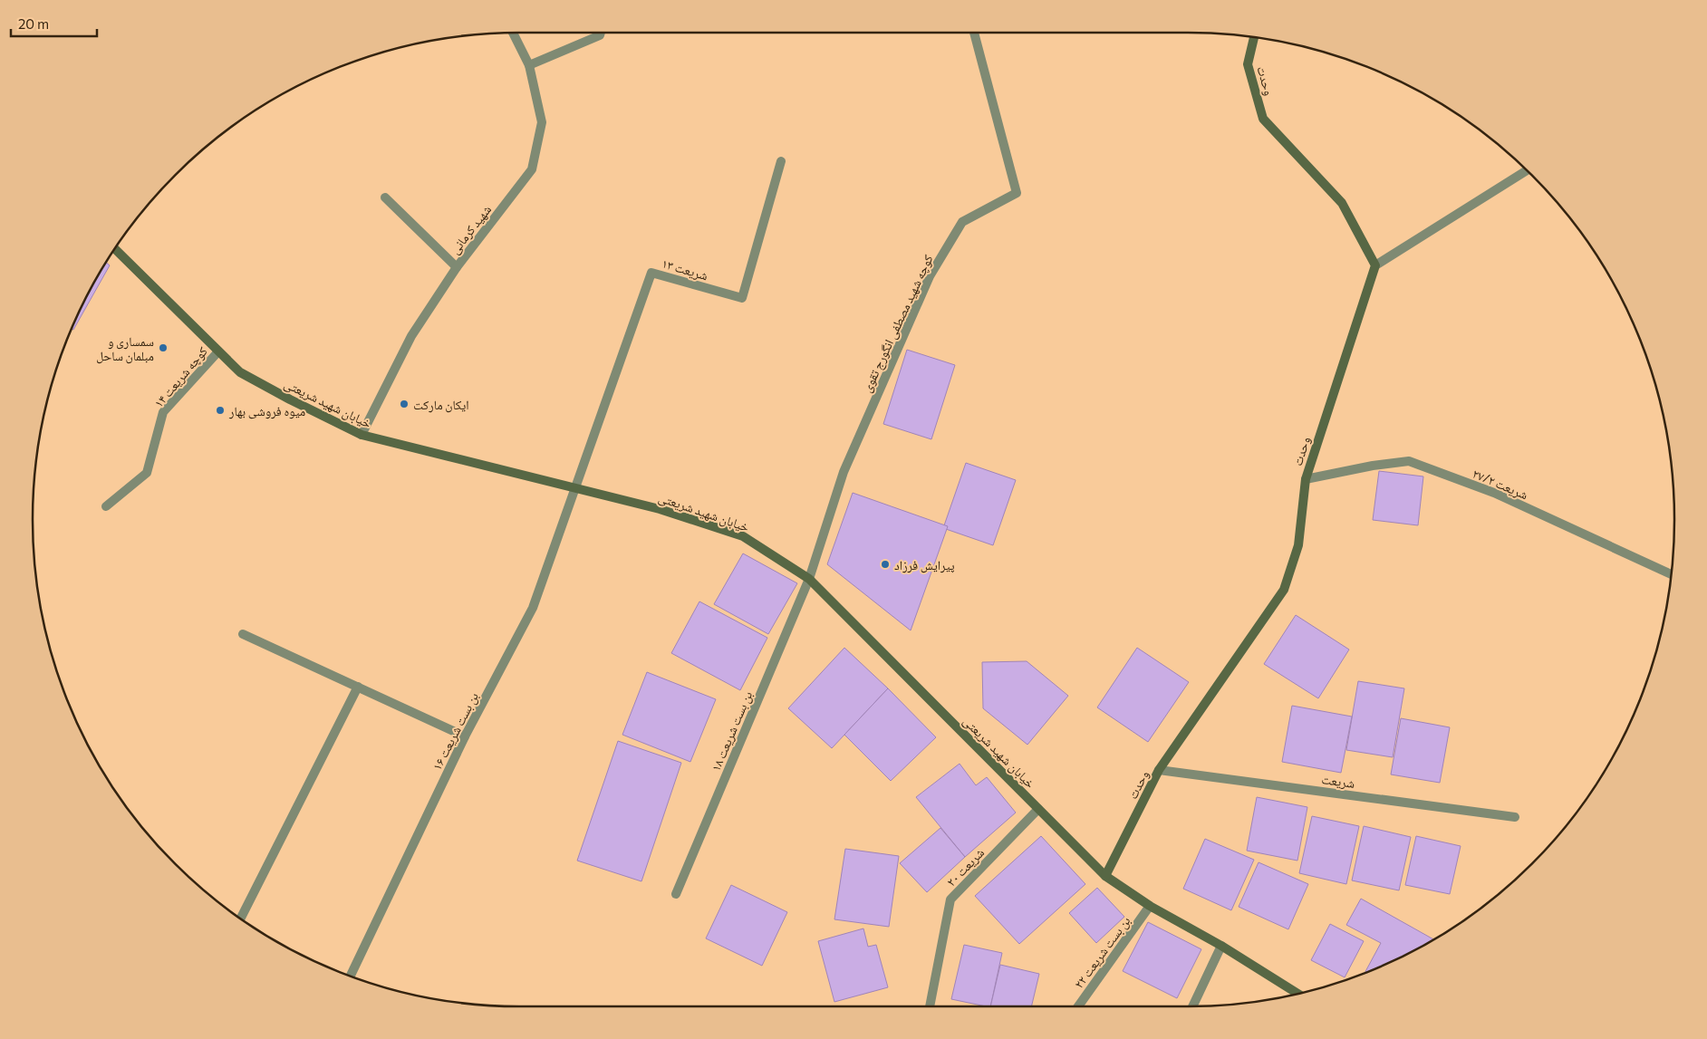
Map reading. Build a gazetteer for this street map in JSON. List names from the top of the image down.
{
  "streets": {
    "street": [
      "وحدت",
      "شهید کرمانی",
      "شریعت ۱۳",
      "کوچه شهید مصطفی انگورج تقوی",
      "کوچه شریعت ۱۴",
      "خیابان شهید شریعتی",
      "شریعت ۲۷/۲",
      "بن بست شریعت ۱۶",
      "بن بست شریعت ۱۸",
      "شریعت",
      "شریعت ۲۰",
      "بن بست شریعت ۲۲"
    ]
  },
  "crossings": [
    ["وحدت", "خیابان شهید شریعتی"],
    ["وحدت", "شریعت ۲۷/۲"],
    ["وحدت", "شریعت"],
    ["شهید کرمانی", "خیابان شهید شریعتی"],
    ["شریعت ۱۳", "خیابان شهید شریعتی"],
    ["شریعت ۱۳", "بن بست شریعت ۱۶"],
    ["کوچه شهید مصطفی انگورج تقوی", "خیابان شهید شریعتی"],
    ["کوچه شهید مصطفی انگورج تقوی", "بن بست شریعت ۱۸"],
    ["کوچه شریعت ۱۴", "خیابان شهید شریعتی"],
    ["خیابان شهید شریعتی", "بن بست شریعت ۱۶"],
    ["خیابان شهید شریعتی", "بن بست شریعت ۱۸"],
    ["خیابان شهید شریعتی", "شریعت ۲۰"],
    ["خیابان شهید شریعتی", "بن بست شریعت ۲۲"]
  ],
  "places": [
    "سمساری و مبلمان ساحل",
    "ایکان مارکت",
    "میوه فروشی بهار",
    "پیرایش فرزاد"
  ],
  "scale_bar": "20 m"
}
